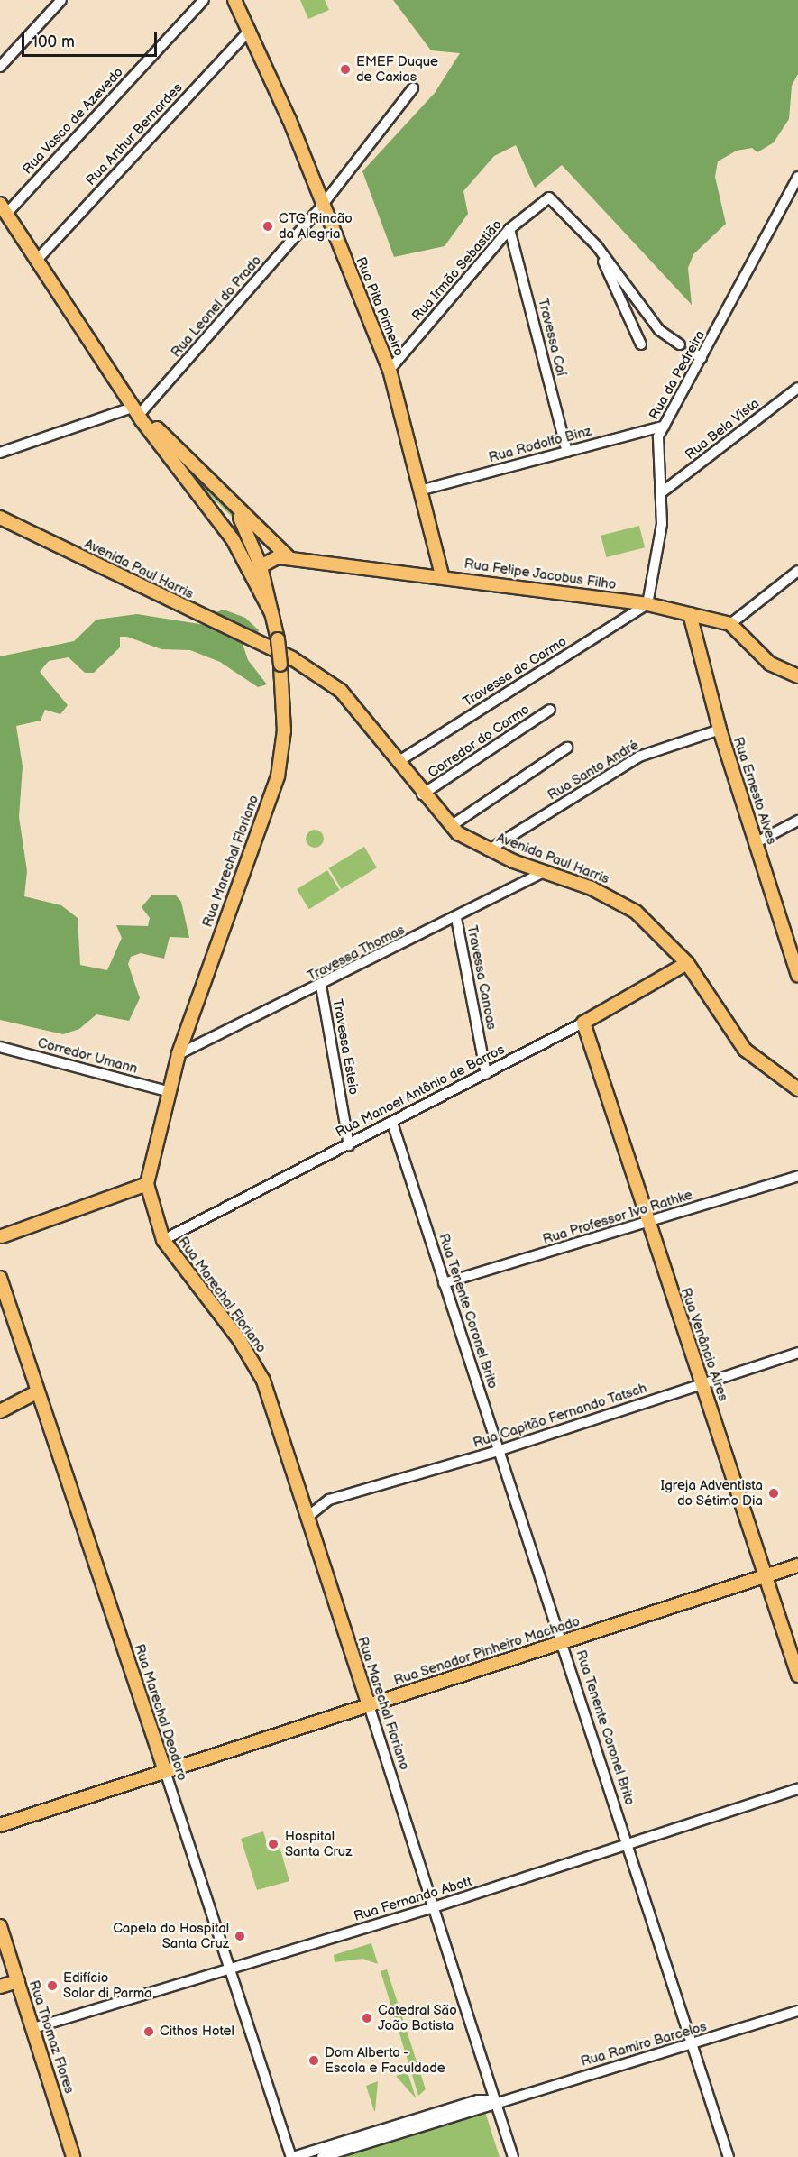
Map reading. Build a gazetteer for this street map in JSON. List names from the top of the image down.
{
  "streets": {
    "main road": [
      "Rua Pita Pinheiro",
      "Avenida Paul Harris",
      "Rua Felipe Jacobus Filho",
      "Rua Ernesto Alves",
      "Rua Marechal Floriano",
      "Rua Manoel Antônio de Barros",
      "Rua Venâncio Aires",
      "Rua Senador Pinheiro Machado",
      "Rua Marechal Deodoro",
      "Rua Thomaz Flores"
    ],
    "street": [
      "Rua Vasco de Azevedo",
      "Rua Arthur Bernardes",
      "Rua Irmão Sebastião",
      "Rua Leonel do Prado",
      "Travessa Caí",
      "Rua da Pedreira",
      "Rua Bela Vista",
      "Rua Rodolfo Binz",
      "Travessa do Carmo",
      "Corredor do Carmo",
      "Rua Santo André",
      "Travessa Thomas",
      "Travessa Canoas",
      "Travessa Esteio",
      "Corredor Umann",
      "Rua Professor Ivo Rathke",
      "Rua Tenente Coronel Brito",
      "Rua Capitão Fernando Tatsch",
      "Rua Fernando Abott",
      "Rua Ramiro Barcelos"
    ]
  },
  "crossings": [
    ["Rua Arthur Bernardes", "Rua Pita Pinheiro"],
    ["Rua Irmão Sebastião", "Rua Pita Pinheiro"],
    ["Rua Irmão Sebastião", "Travessa Caí"],
    ["Rua Leonel do Prado", "Rua Pita Pinheiro"],
    ["Rua Pita Pinheiro", "Rua Rodolfo Binz"],
    ["Rua Pita Pinheiro", "Rua Felipe Jacobus Filho"],
    ["Travessa Caí", "Rua Rodolfo Binz"],
    ["Rua da Pedreira", "Rua Bela Vista"],
    ["Rua da Pedreira", "Rua Rodolfo Binz"],
    ["Rua da Pedreira", "Rua Felipe Jacobus Filho"],
    ["Rua da Pedreira", "Travessa do Carmo"],
    ["Avenida Paul Harris", "Travessa do Carmo"],
    ["Avenida Paul Harris", "Corredor do Carmo"],
    ["Avenida Paul Harris", "Rua Santo André"],
    ["Avenida Paul Harris", "Travessa Thomas"],
    ["Avenida Paul Harris", "Rua Manoel Antônio de Barros"],
    ["Rua Felipe Jacobus Filho", "Travessa do Carmo"],
    ["Rua Felipe Jacobus Filho", "Rua Ernesto Alves"],
    ["Rua Santo André", "Rua Ernesto Alves"],
    ["Rua Marechal Floriano", "Travessa Thomas"],
    ["Rua Marechal Floriano", "Corredor Umann"],
    ["Rua Marechal Floriano", "Rua Manoel Antônio de Barros"],
    ["Rua Marechal Floriano", "Rua Capitão Fernando Tatsch"],
    ["Rua Marechal Floriano", "Rua Senador Pinheiro Machado"],
    ["Rua Marechal Floriano", "Rua Fernando Abott"],
    ["Rua Marechal Floriano", "Rua Ramiro Barcelos"],
    ["Travessa Thomas", "Travessa Canoas"],
    ["Travessa Thomas", "Travessa Esteio"],
    ["Travessa Canoas", "Rua Manoel Antônio de Barros"],
    ["Travessa Esteio", "Rua Manoel Antônio de Barros"],
    ["Rua Manoel Antônio de Barros", "Rua Tenente Coronel Brito"],
    ["Rua Manoel Antônio de Barros", "Rua Venâncio Aires"],
    ["Rua Professor Ivo Rathke", "Rua Tenente Coronel Brito"],
    ["Rua Professor Ivo Rathke", "Rua Venâncio Aires"],
    ["Rua Tenente Coronel Brito", "Rua Capitão Fernando Tatsch"],
    ["Rua Tenente Coronel Brito", "Rua Senador Pinheiro Machado"],
    ["Rua Tenente Coronel Brito", "Rua Fernando Abott"],
    ["Rua Tenente Coronel Brito", "Rua Ramiro Barcelos"],
    ["Rua Venâncio Aires", "Rua Capitão Fernando Tatsch"],
    ["Rua Venâncio Aires", "Rua Senador Pinheiro Machado"],
    ["Rua Senador Pinheiro Machado", "Rua Marechal Deodoro"],
    ["Rua Marechal Deodoro", "Rua Fernando Abott"],
    ["Rua Marechal Deodoro", "Rua Ramiro Barcelos"],
    ["Rua Fernando Abott", "Rua Thomaz Flores"]
  ],
  "places": [
    "EMEF Duque de Caxias",
    "CTG Rincão da Alegria",
    "Igreja Adventista do Sétimo Dia",
    "Hospital Santa Cruz",
    "Capela do Hospital Santa Cruz",
    "Edifício Solar di Parma",
    "Catedral São João Batista",
    "Cithos Hotel",
    "Dom Alberto - Escola e Faculdade"
  ],
  "scale_bar": "100 m"
}
